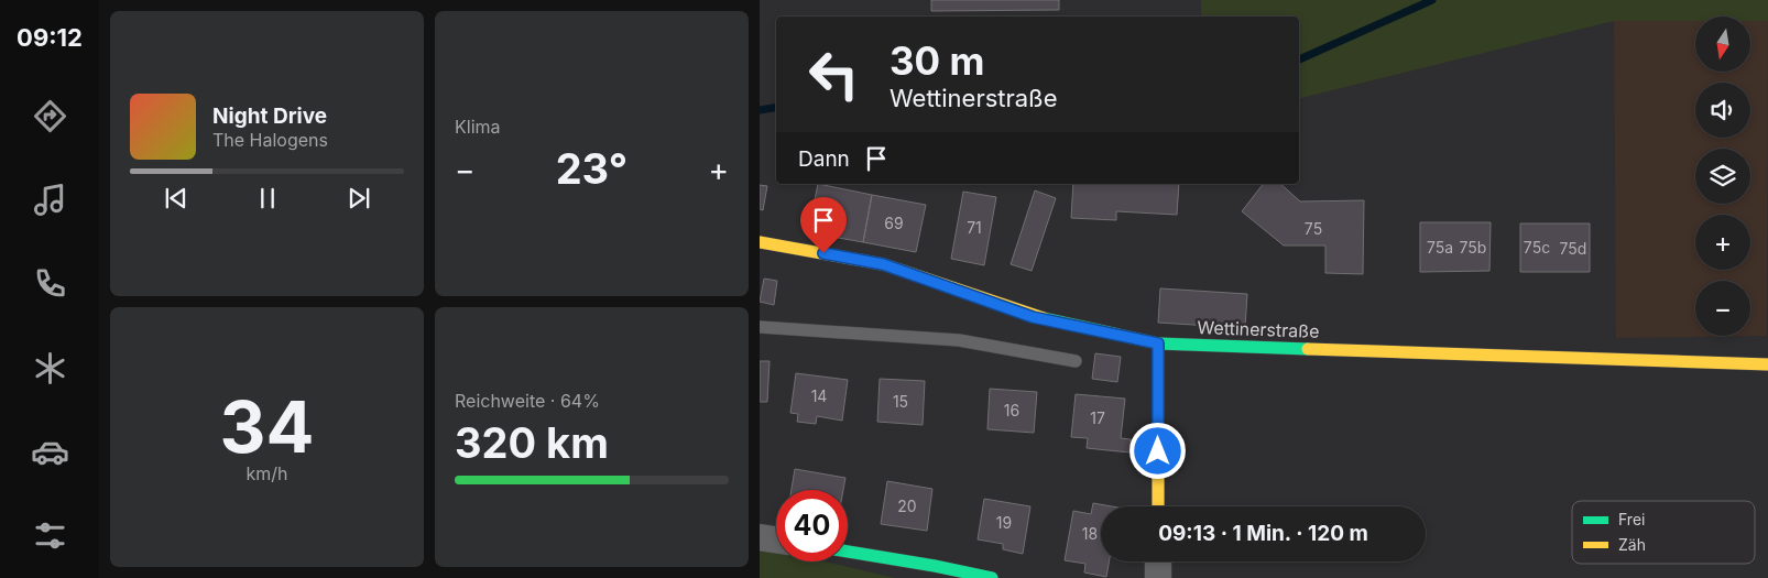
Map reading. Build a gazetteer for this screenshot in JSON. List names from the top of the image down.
{
  "streets": {
    "street": ["Wettinerstraße"]
  },
  "house_numbers": [
    "69",
    "71",
    "75",
    "75a",
    "75b",
    "75c",
    "75d",
    "14",
    "15",
    "16",
    "17",
    "20",
    "19",
    "18"
  ],
  "legend": ["Frei", "Zäh"],
  "north": "bottom",
  "page": {
    "tabs": "09:12",
    "tile": [
      "Klima",
      ["34", "km/h"],
      ["Reichweite · 64%", "320 km"]
    ],
    "map_buttons": ["+", "−"],
    "turn": ["30 m", "Wettinerstraße"],
    "song": ["Night Drive", "The Halogens"],
    "then": "Dann",
    "heat": ["−", "23°", "+"],
    "limit": "40",
    "trip": "09:13 · 1 Min. · 120 m"
  }
}
